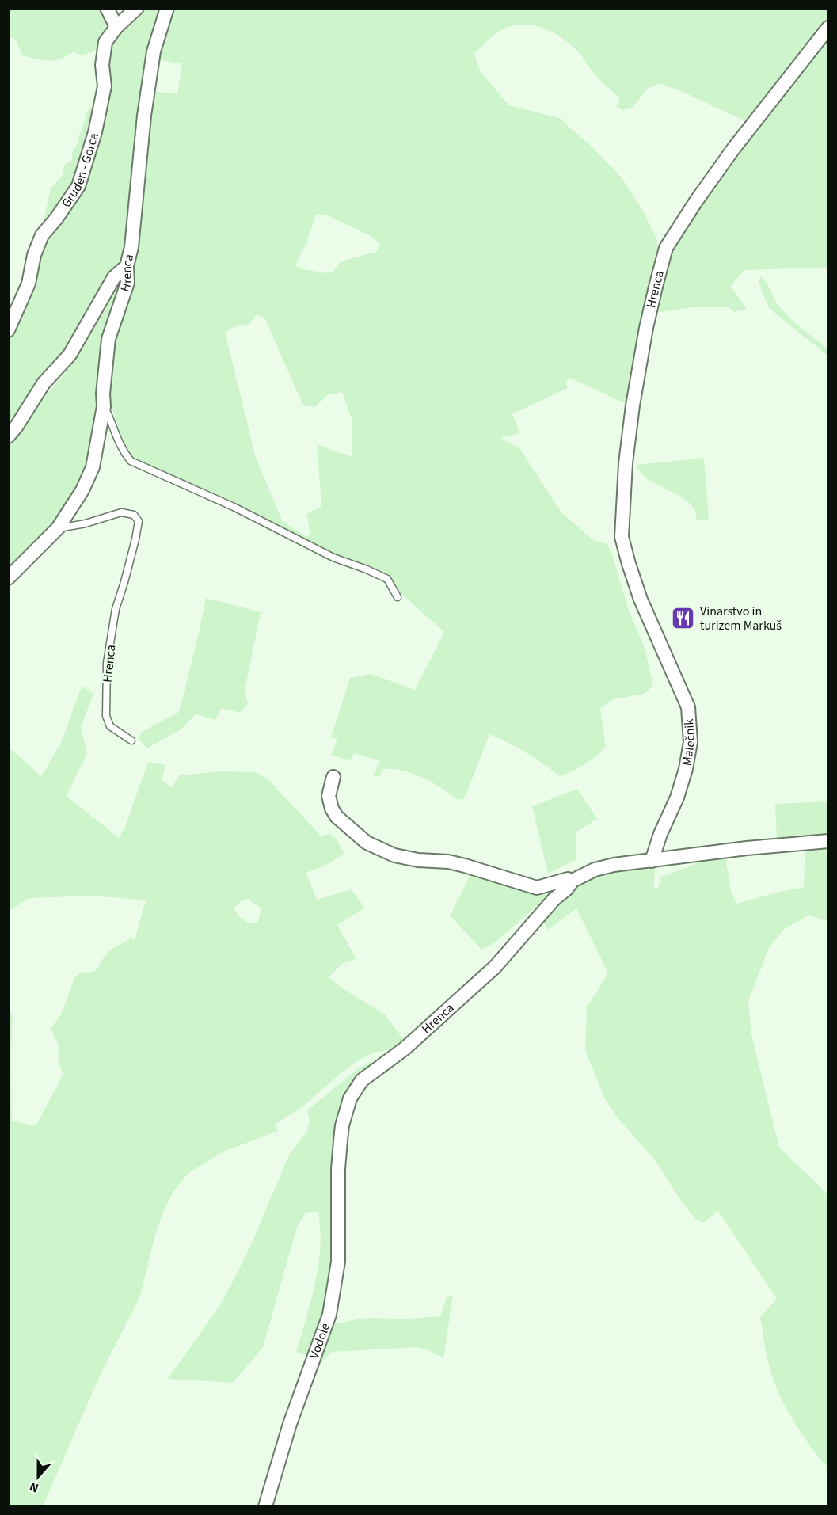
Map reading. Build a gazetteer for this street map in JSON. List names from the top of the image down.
{
  "streets": {
    "street": [
      "Gruden - Gorca",
      "Hrenca",
      "Malečnik",
      "Vodole"
    ]
  },
  "crossings": [
    ["Hrenca", "Malečnik"],
    ["Hrenca", "Vodole"]
  ],
  "places": {
    "restaurant": ["Vinarstvo in turizem Markuš"]
  },
  "north": "bottom"
}
